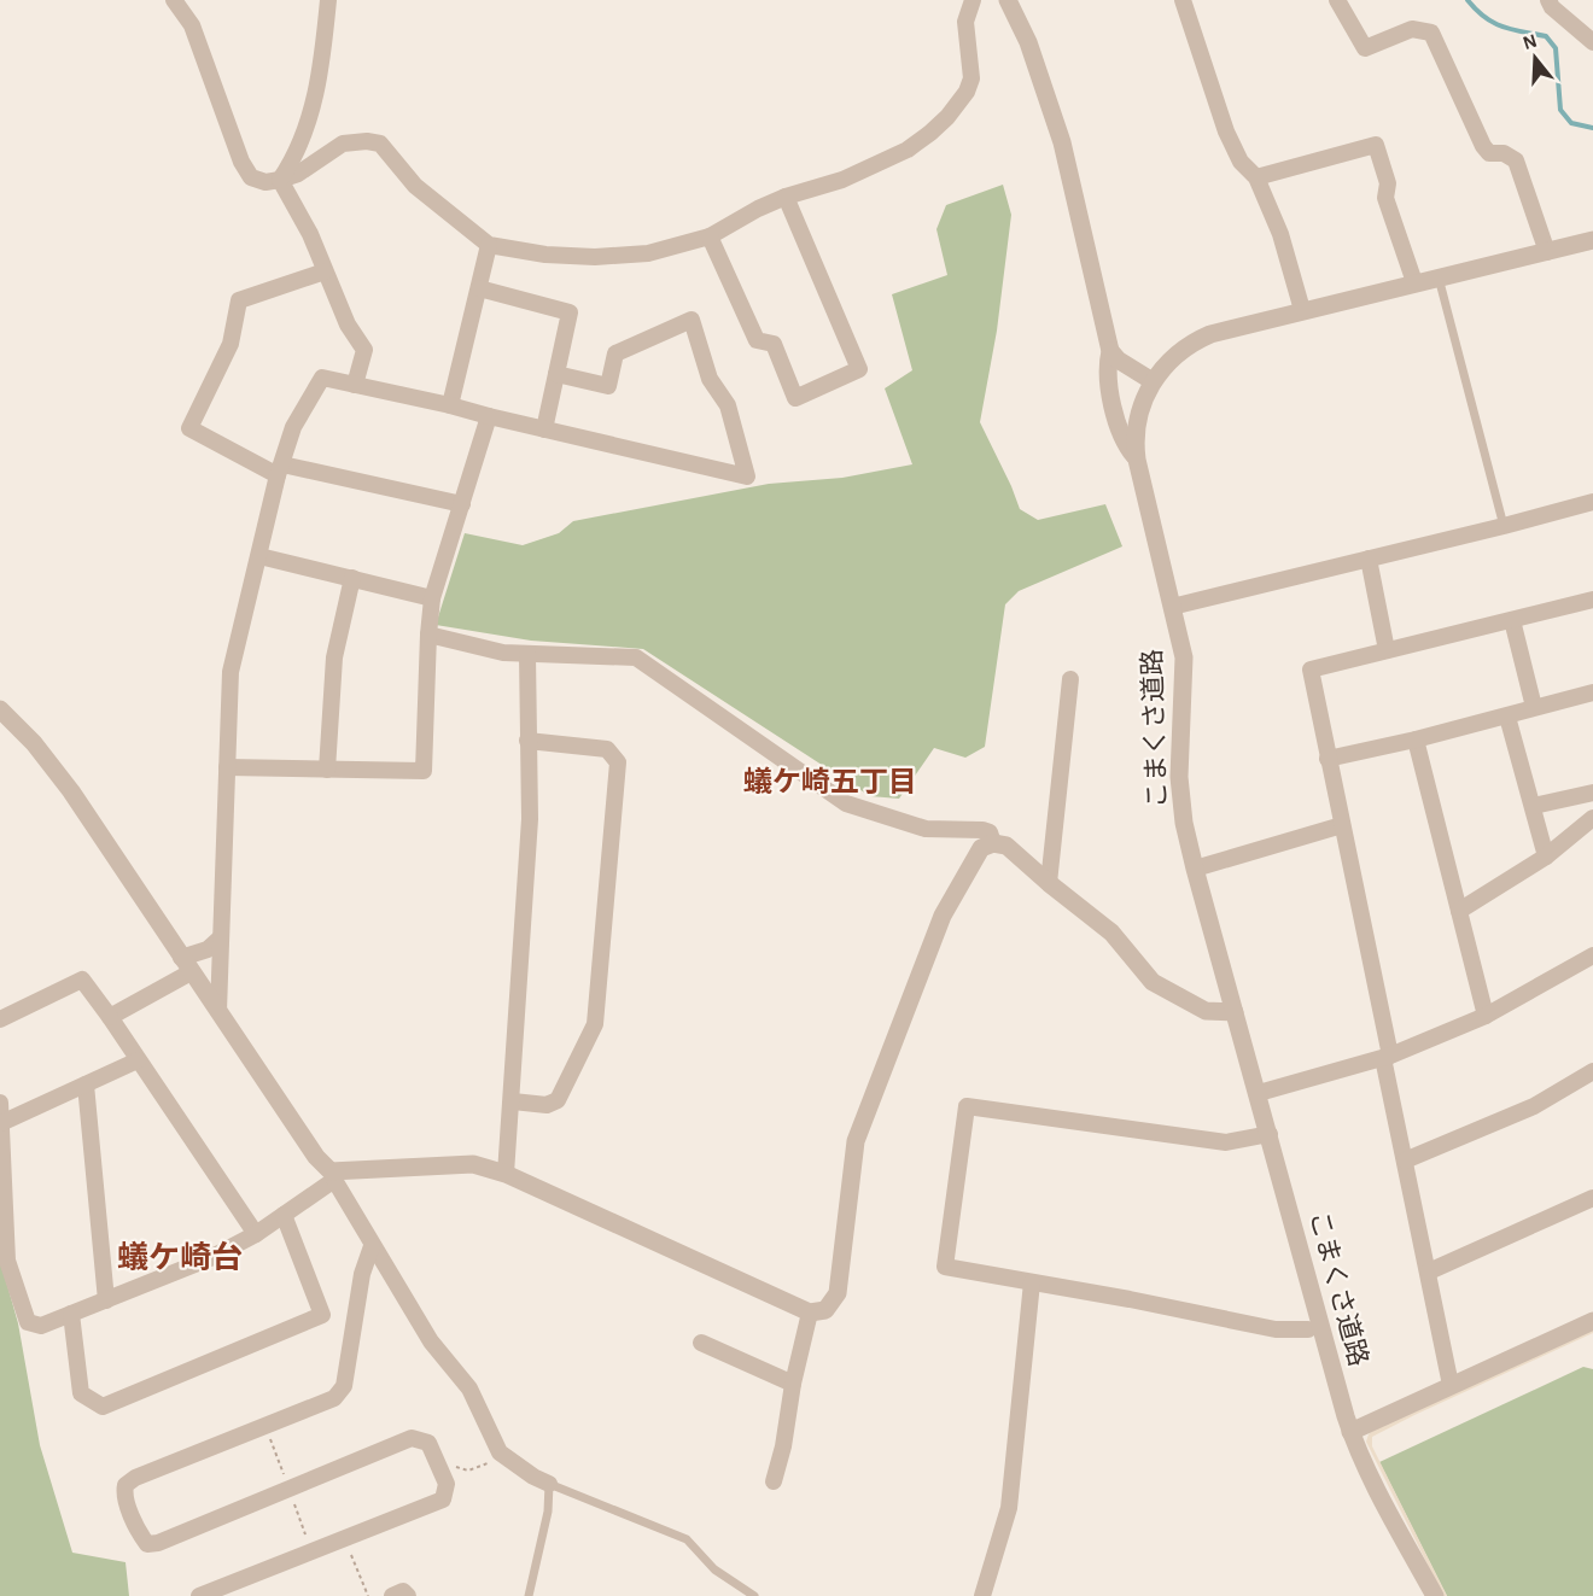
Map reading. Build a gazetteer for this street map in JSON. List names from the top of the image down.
{
  "streets": {
    "street": ["こまくさ道路"]
  },
  "districts": ["蟻ケ崎五丁目", "蟻ケ崎台"],
  "north": "top"
}
